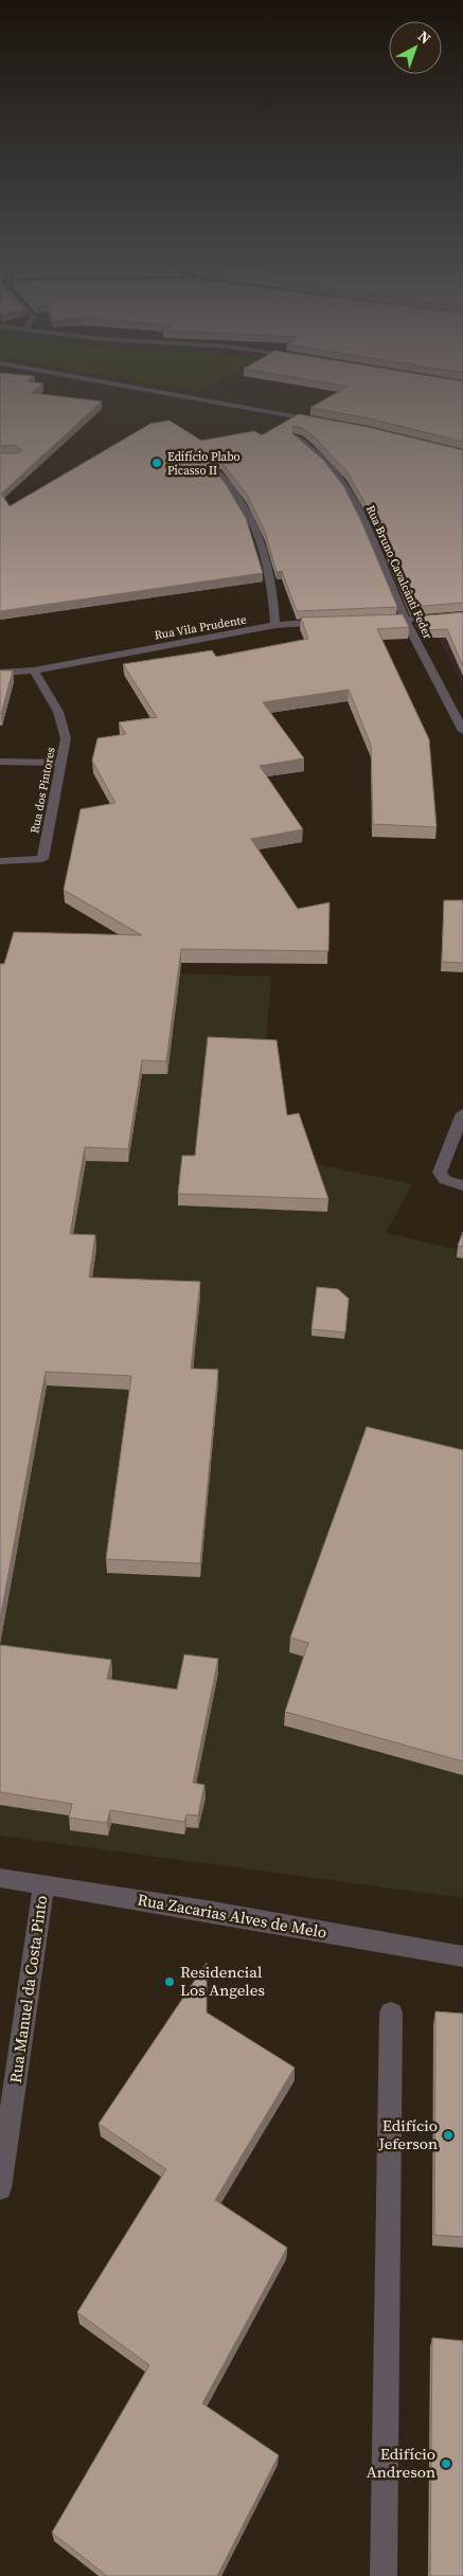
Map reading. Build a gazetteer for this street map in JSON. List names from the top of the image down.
{
  "streets": {
    "street": [
      "Rua Bruno Cavalcânti Feder",
      "Rua Vila Prudente",
      "Rua dos Pintores",
      "Rua Zacarias Alves de Melo",
      "Rua Manuel da Costa Pinto"
    ]
  },
  "crossings": [
    ["Rua Vila Prudente", "Rua dos Pintores"],
    ["Rua Zacarias Alves de Melo", "Rua Manuel da Costa Pinto"]
  ],
  "places": [
    "Edifício Plabo Picasso II",
    "Residencial Los Angeles",
    "Edifício Jeferson",
    "Edifício Andreson"
  ],
  "north": "top right"
}
